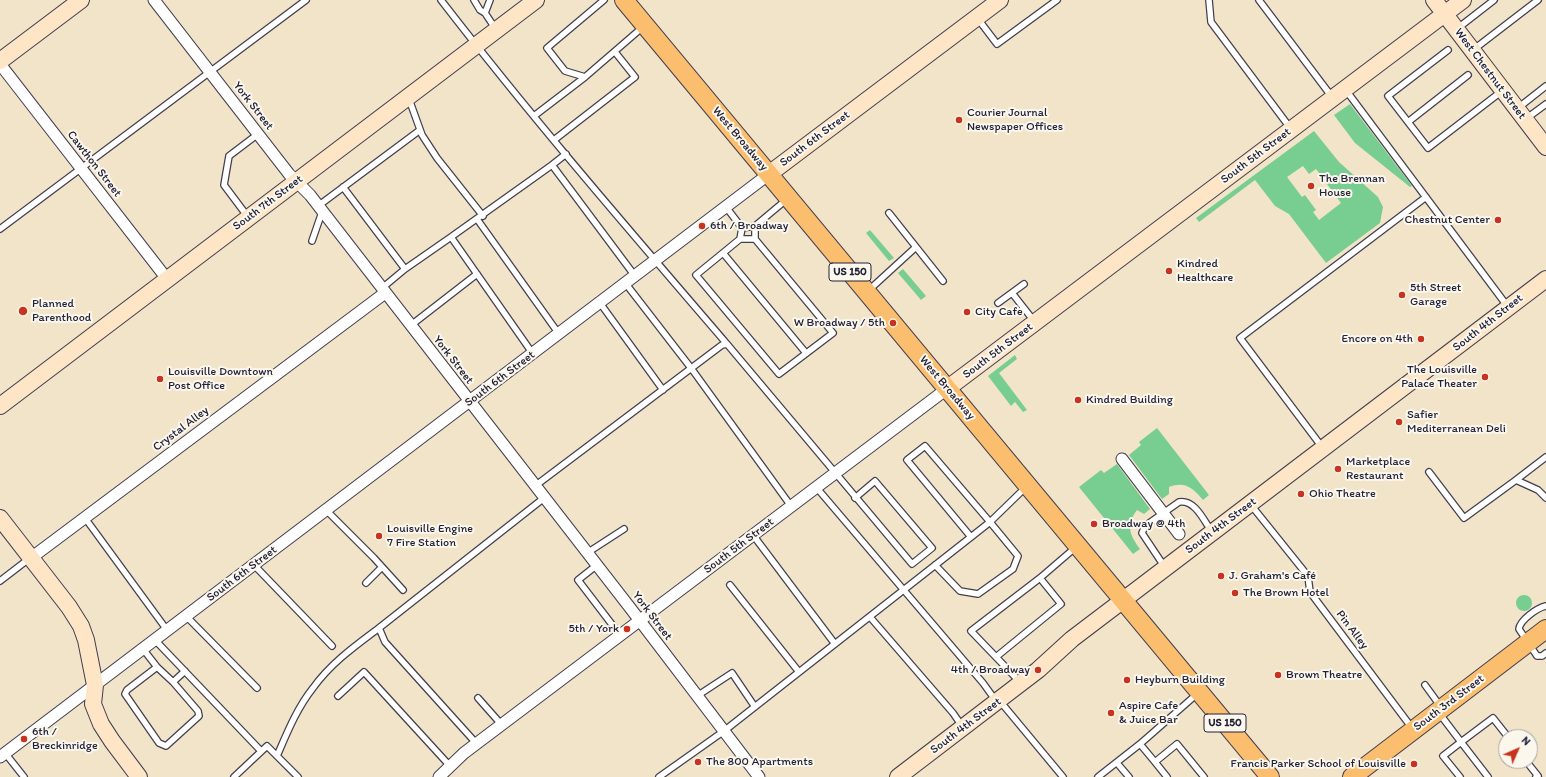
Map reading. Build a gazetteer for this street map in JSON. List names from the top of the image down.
{
  "streets": {
    "main road": ["West Broadway", "US 150", "South 3rd Street"],
    "street": [
      "West Chestnut Street",
      "York Street",
      "South 6th Street",
      "South 5th Street",
      "Cawthon Street",
      "South 7th Street",
      "South 4th Street",
      "Crystal Alley"
    ],
    "lane": ["Pin Alley"]
  },
  "crossings": [
    ["West Chestnut Street", "South 5th Street"],
    ["York Street", "South 6th Street"],
    ["York Street", "South 5th Street"],
    ["York Street", "South 7th Street"],
    ["York Street", "Crystal Alley"],
    ["West Broadway", "South 6th Street"],
    ["West Broadway", "South 5th Street"],
    ["West Broadway", "South 4th Street"],
    ["Cawthon Street", "South 7th Street"],
    ["South 4th Street", "Pin Alley"],
    ["Pin Alley", "South 3rd Street"]
  ],
  "places": [
    "Courier Journal Newspaper Offices",
    "The Brennan House",
    "Chestnut Center",
    "6th / Broadway",
    "Kindred Healthcare",
    "5th Street Garage",
    "Planned Parenthood",
    "City Cafe",
    "W Broadway / 5th",
    "Encore on 4th",
    "The Louisville Palace Theater",
    "Louisville Downtown Post Office",
    "Kindred Building",
    "Safier Mediterranean Deli",
    "Marketplace Restaurant",
    "Ohio Theatre",
    "Broadway @ 4th",
    "Louisville Engine 7 Fire Station",
    "J. Graham's Café",
    "The Brown Hotel",
    "5th / York",
    "4th / Broadway",
    "Brown Theatre",
    "Heyburn Building",
    "Aspire Cafe & Juice Bar",
    "6th / Breckinridge",
    "The 800 Apartments",
    "Francis Parker School of Louisville"
  ],
  "north": "top right"
}
